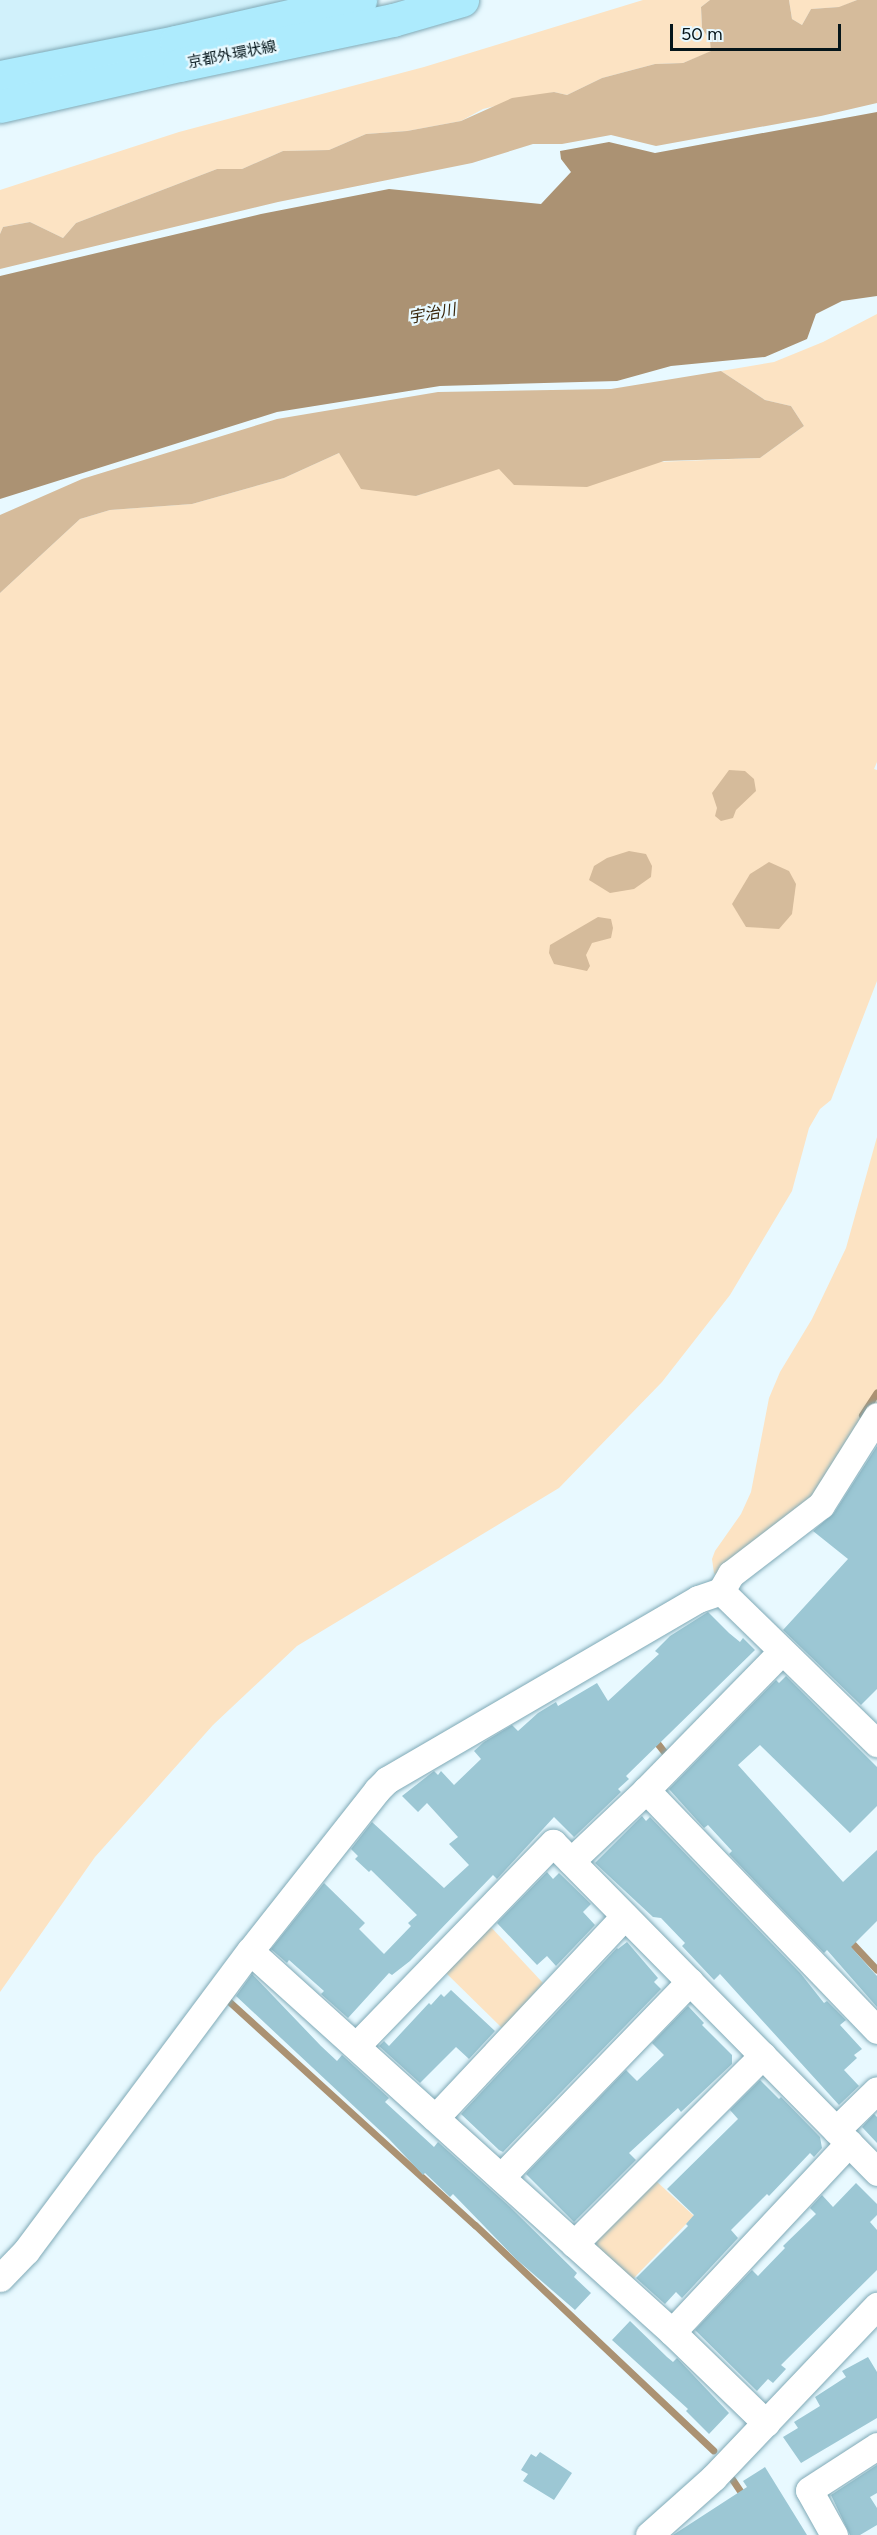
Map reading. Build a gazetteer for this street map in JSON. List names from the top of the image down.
{
  "streets": {
    "main road": ["京都外環状線"]
  },
  "water": ["宇治川"],
  "scale_bar": "50 m"
}
